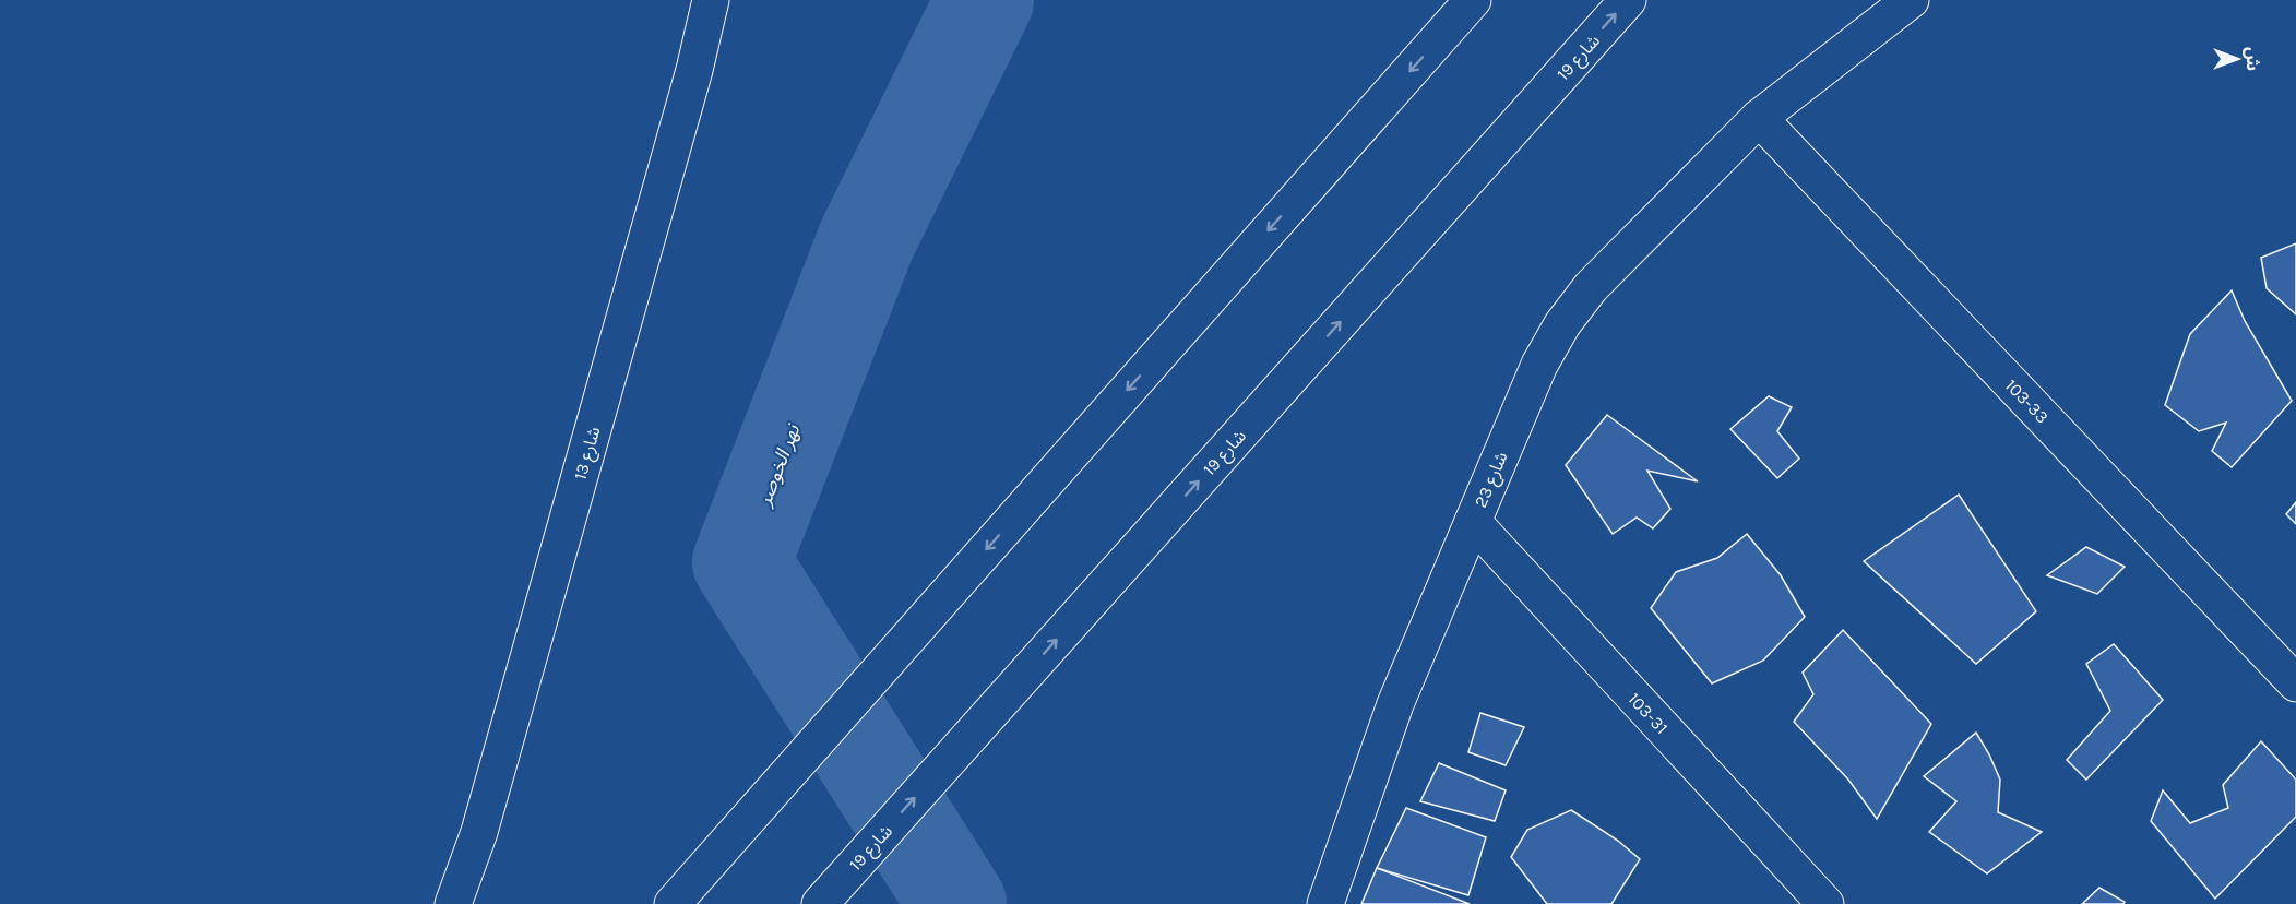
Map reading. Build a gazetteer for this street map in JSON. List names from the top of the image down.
{
  "streets": {
    "main road": [
      "شارع 19",
      "103-33",
      "شارع 13",
      "شارع 23",
      "103-31"
    ]
  },
  "crossings": [
    ["103-33", "شارع 23"],
    ["شارع 23", "103-31"]
  ],
  "water": ["نهر الخوصر"],
  "north": "right"
}
